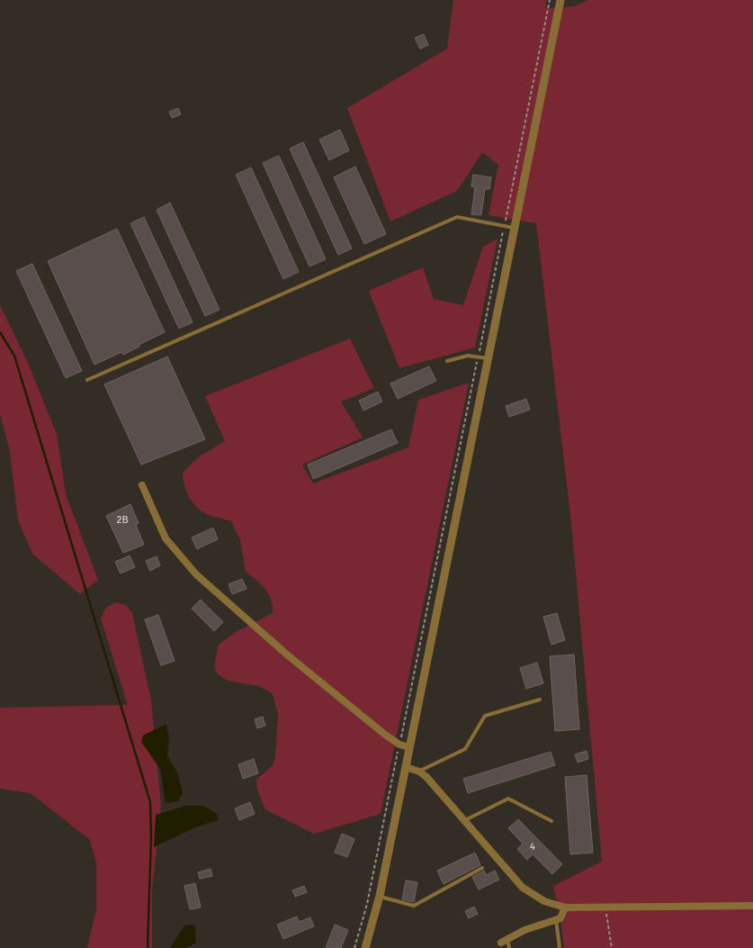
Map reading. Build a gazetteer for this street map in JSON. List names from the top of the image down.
{
  "house_numbers": ["2B", "4"]
}
